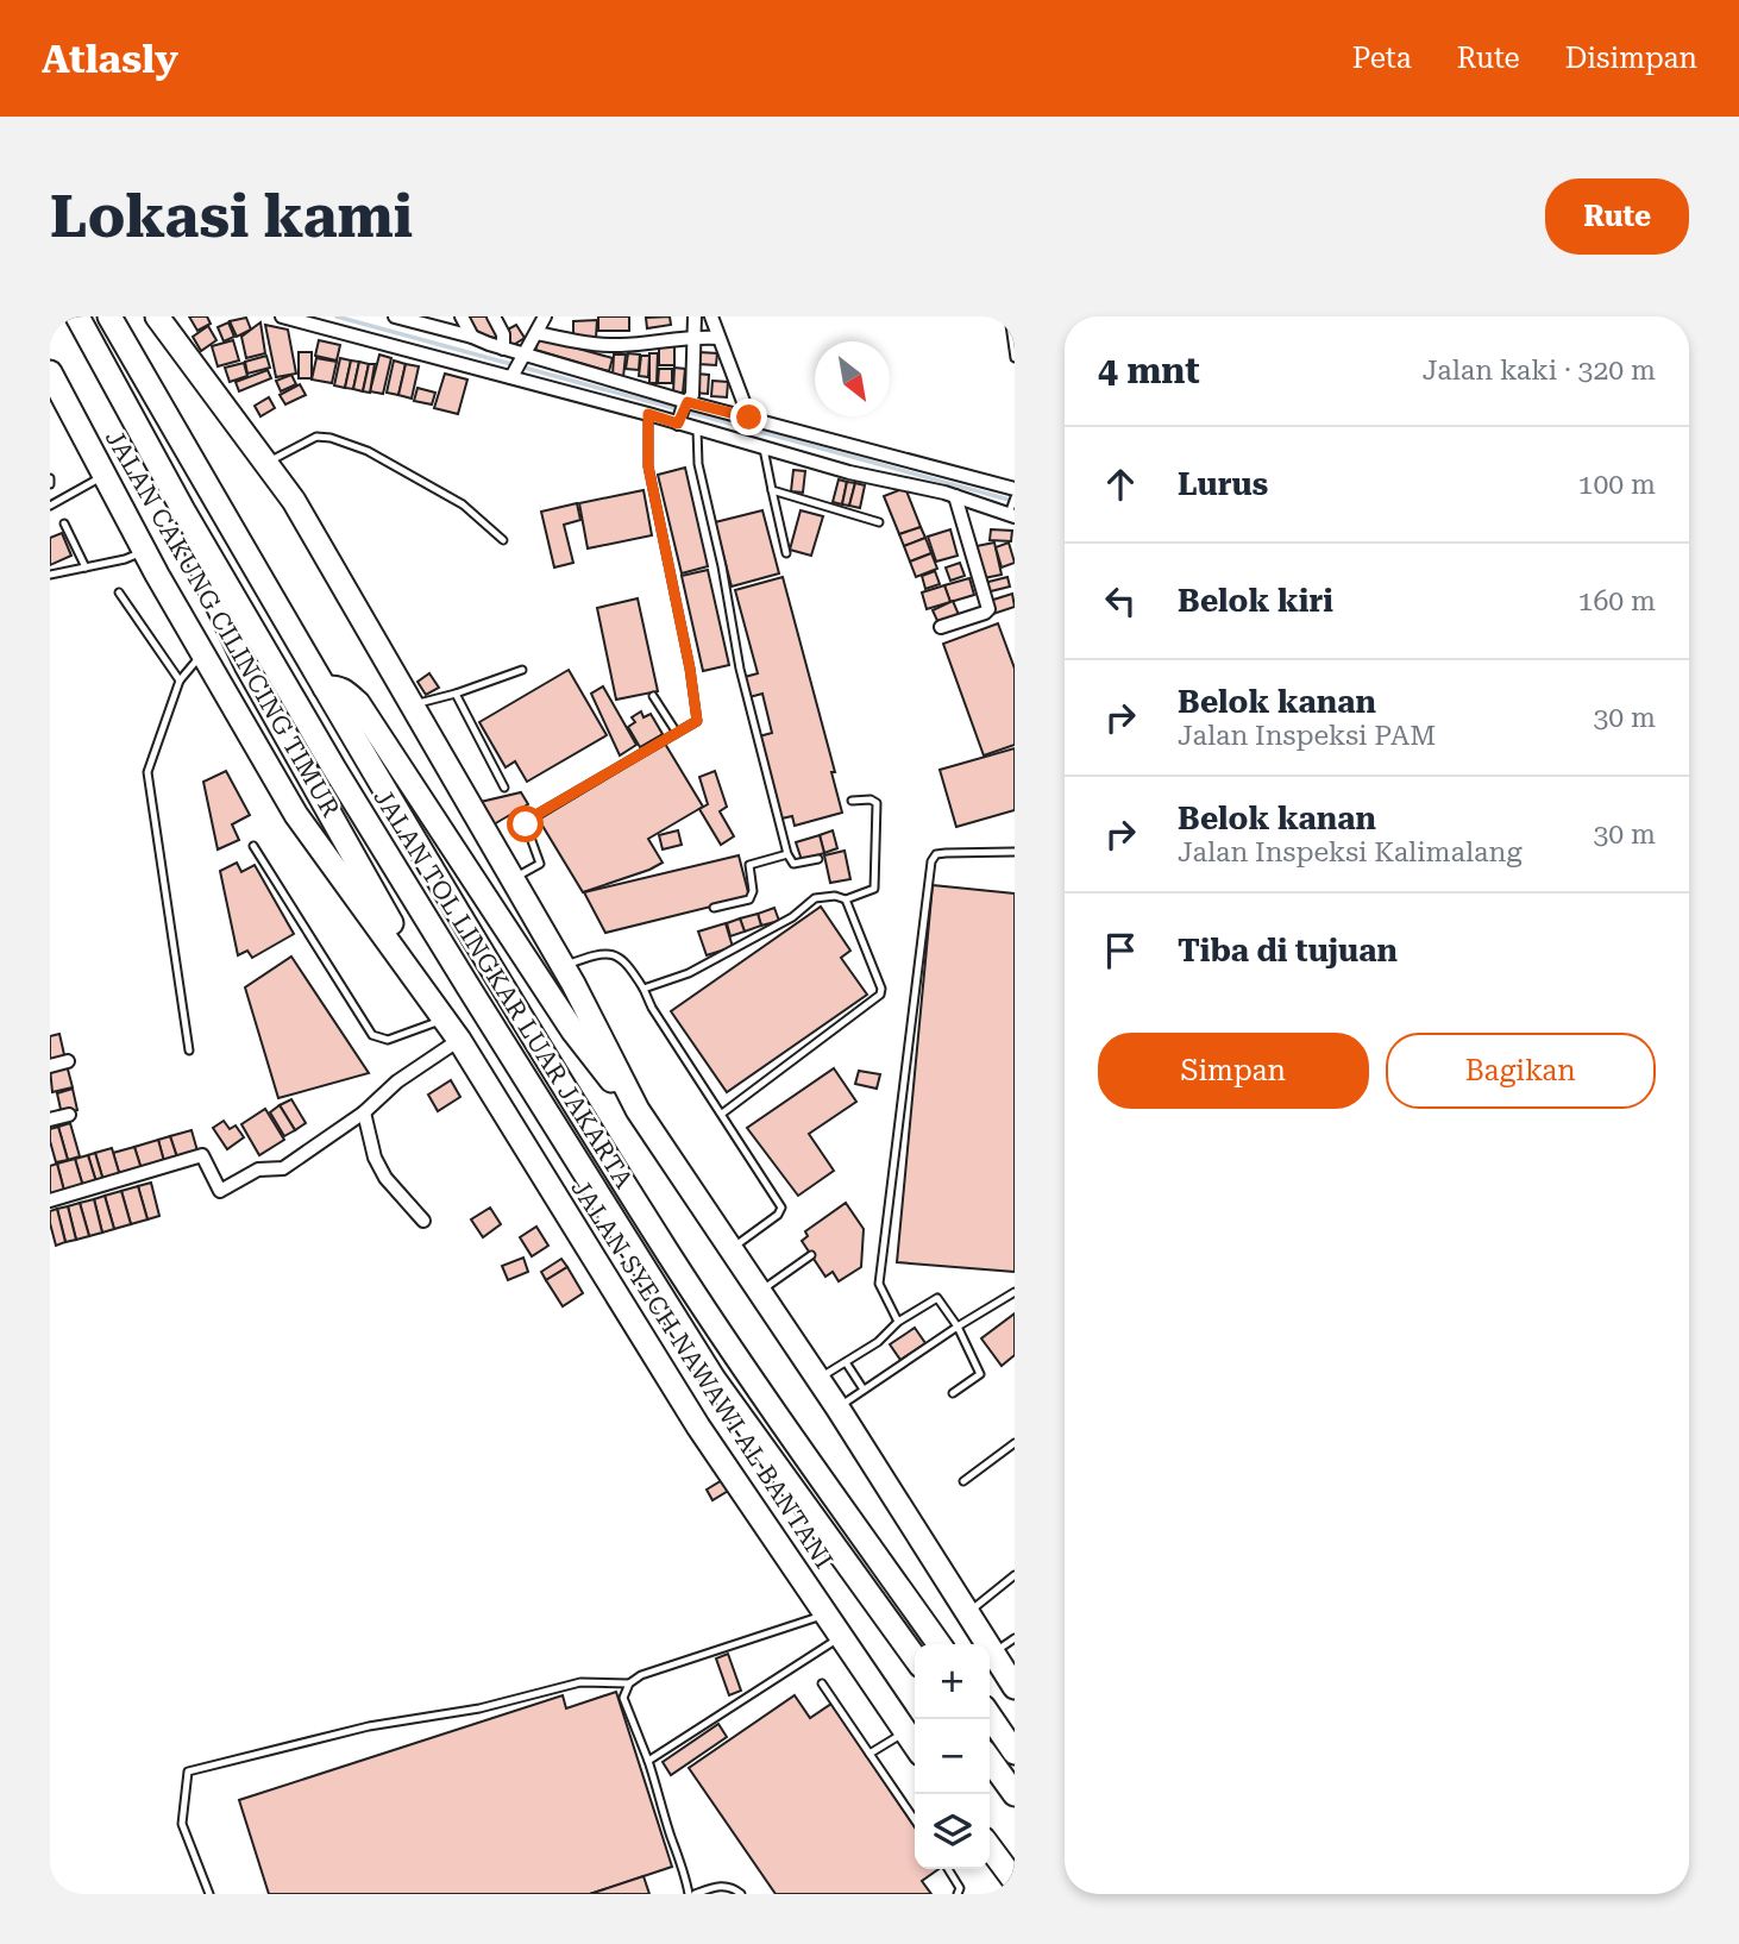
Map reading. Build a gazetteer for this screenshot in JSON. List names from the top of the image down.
{
  "streets": {
    "highway": ["JALAN CAKUNG CILINCING TIMUR", "JALAN TOL LINGKAR LUAR JAKARTA", "JALAN SYECH NAWAWI AL BANTANI"]
  },
  "crossings": [
    ["JALAN CAKUNG CILINCING TIMUR", "JALAN SYECH NAWAWI AL BANTANI"]
  ],
  "north": "bottom right",
  "page": {
    "header": "Atlasly",
    "nav": ["Peta", "Rute", "Disimpan"],
    "buttons": [
      "Rute",
      ["Simpan", "Bagikan"]
    ],
    "title": "Lokasi kami",
    "heading": ["4 mnt", "Jalan kaki · 320 m"],
    "list": [
      ["Lurus", "100 m"],
      ["Belok kiri", "160 m"],
      ["Belok kanan", "Jalan Inspeksi PAM", "30 m"],
      ["Belok kanan", "Jalan Inspeksi Kalimalang", "30 m"],
      "Tiba di tujuan"
    ],
    "map_buttons": ["+", "−"]
  }
}
